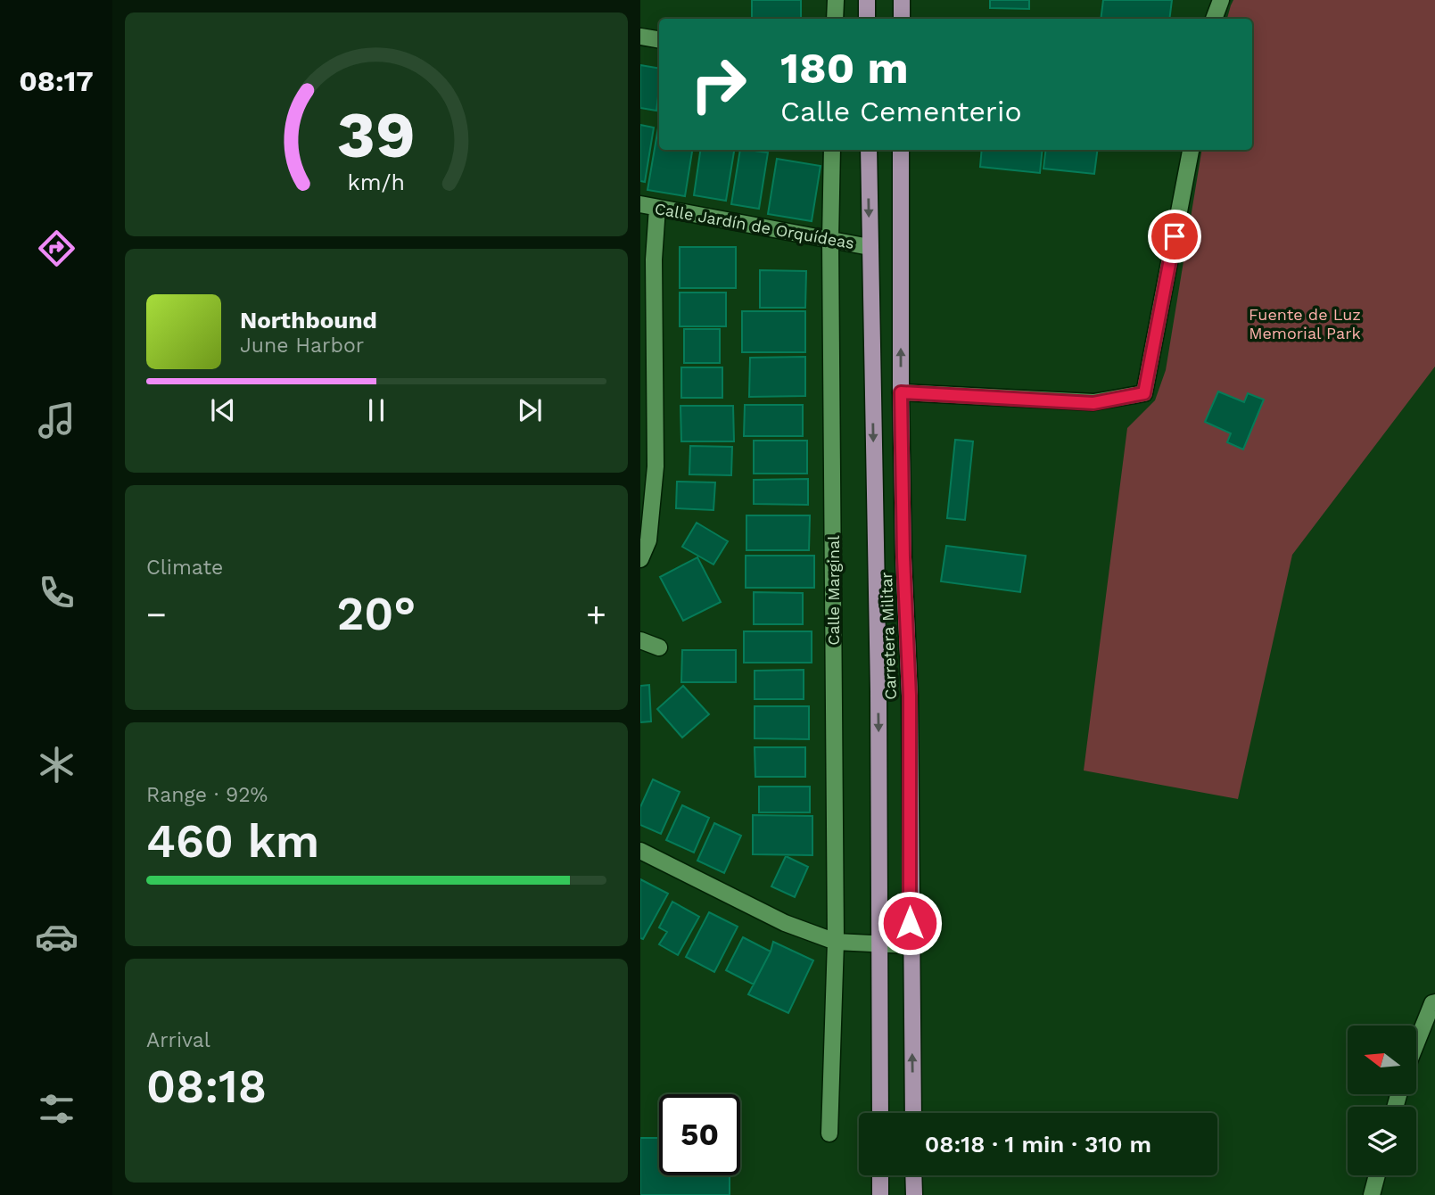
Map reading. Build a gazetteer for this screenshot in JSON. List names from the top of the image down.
{
  "streets": {
    "main road": ["Carretera Militar"],
    "street": ["Calle Jardín de Orquídeas", "Calle Marginal"]
  },
  "crossings": [
    ["Calle Jardín de Orquídeas", "Calle Marginal"],
    ["Calle Jardín de Orquídeas", "Carretera Militar"]
  ],
  "parks": ["Fuente de Luz Memorial Park"],
  "north": "left",
  "page": {
    "tabs": "08:17",
    "turn": ["180 m", "Calle Cementerio"],
    "song": ["Northbound", "June Harbor"],
    "tile": [
      "Climate",
      ["Range · 92%", "460 km"],
      ["Arrival", "08:18"]
    ],
    "heat": ["−", "20°", "+"],
    "limit": "50",
    "trip": "08:18 · 1 min · 310 m",
    "gauge": ["39", "km/h"]
  }
}
